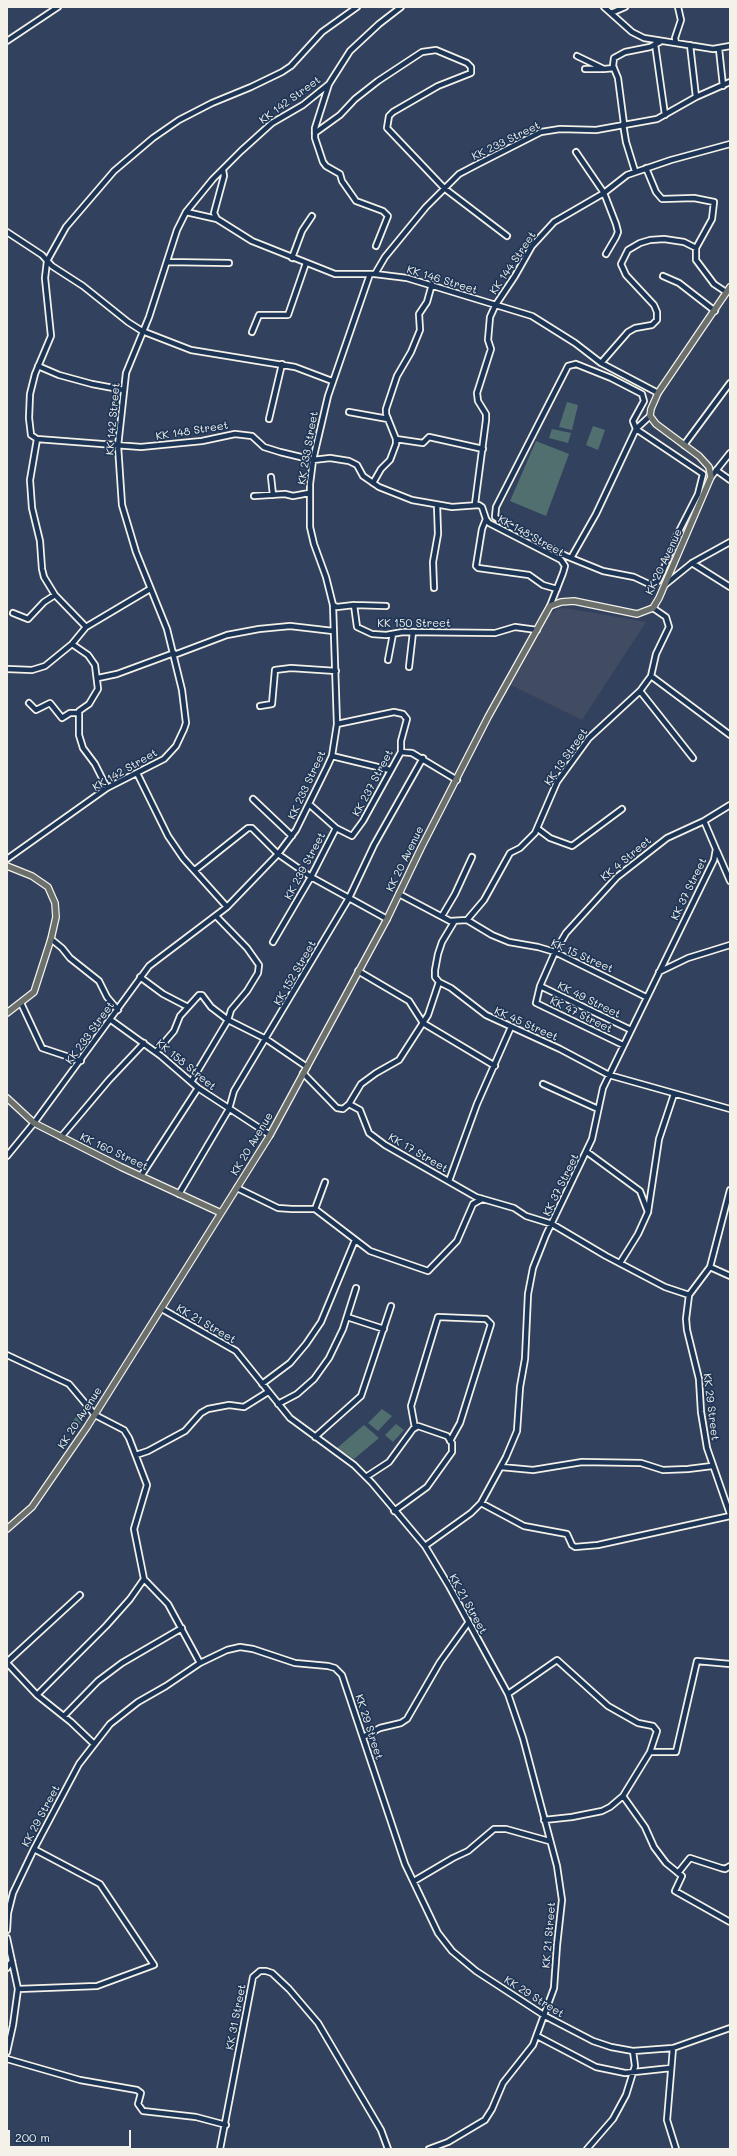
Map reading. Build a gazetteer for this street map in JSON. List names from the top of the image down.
{
  "streets": {
    "main road": ["KK 20 Avenue", "KK 160 Street"],
    "street": [
      "KK 142 Street",
      "KK 233 Street",
      "KK 144 Street",
      "KK 146 Street",
      "KK 148 Street",
      "KK 150 Street",
      "KK 13 Street",
      "KK 237 Street",
      "KK 4 Street",
      "KK 239 Street",
      "KK 37 Street",
      "KK 15 Street",
      "KK 152 Street",
      "KK 49 Street",
      "KK 47 Street",
      "KK 45 Street",
      "KK 158 Street",
      "KK 17 Street",
      "KK 21 Street",
      "KK 29 Street",
      "KK 31 Street"
    ]
  },
  "crossings": [
    ["KK 142 Street", "KK 146 Street"],
    ["KK 142 Street", "KK 148 Street"],
    ["KK 233 Street", "KK 146 Street"],
    ["KK 233 Street", "KK 148 Street"],
    ["KK 233 Street", "KK 237 Street"],
    ["KK 233 Street", "KK 239 Street"],
    ["KK 233 Street", "KK 158 Street"],
    ["KK 233 Street", "KK 160 Street"],
    ["KK 144 Street", "KK 146 Street"],
    ["KK 144 Street", "KK 148 Street"],
    ["KK 148 Street", "KK 20 Avenue"],
    ["KK 20 Avenue", "KK 150 Street"],
    ["KK 20 Avenue", "KK 13 Street"],
    ["KK 20 Avenue", "KK 158 Street"],
    ["KK 20 Avenue", "KK 160 Street"],
    ["KK 20 Avenue", "KK 21 Street"],
    ["KK 13 Street", "KK 15 Street"],
    ["KK 237 Street", "KK 239 Street"],
    ["KK 4 Street", "KK 37 Street"],
    ["KK 4 Street", "KK 15 Street"],
    ["KK 4 Street", "KK 47 Street"],
    ["KK 37 Street", "KK 15 Street"],
    ["KK 37 Street", "KK 49 Street"],
    ["KK 37 Street", "KK 47 Street"],
    ["KK 37 Street", "KK 45 Street"],
    ["KK 37 Street", "KK 17 Street"],
    ["KK 37 Street", "KK 21 Street"],
    ["KK 15 Street", "KK 47 Street"],
    ["KK 152 Street", "KK 158 Street"],
    ["KK 152 Street", "KK 160 Street"],
    ["KK 49 Street", "KK 47 Street"],
    ["KK 17 Street", "KK 29 Street"],
    ["KK 21 Street", "KK 29 Street"]
  ],
  "scale_bar": "200 m"
}
